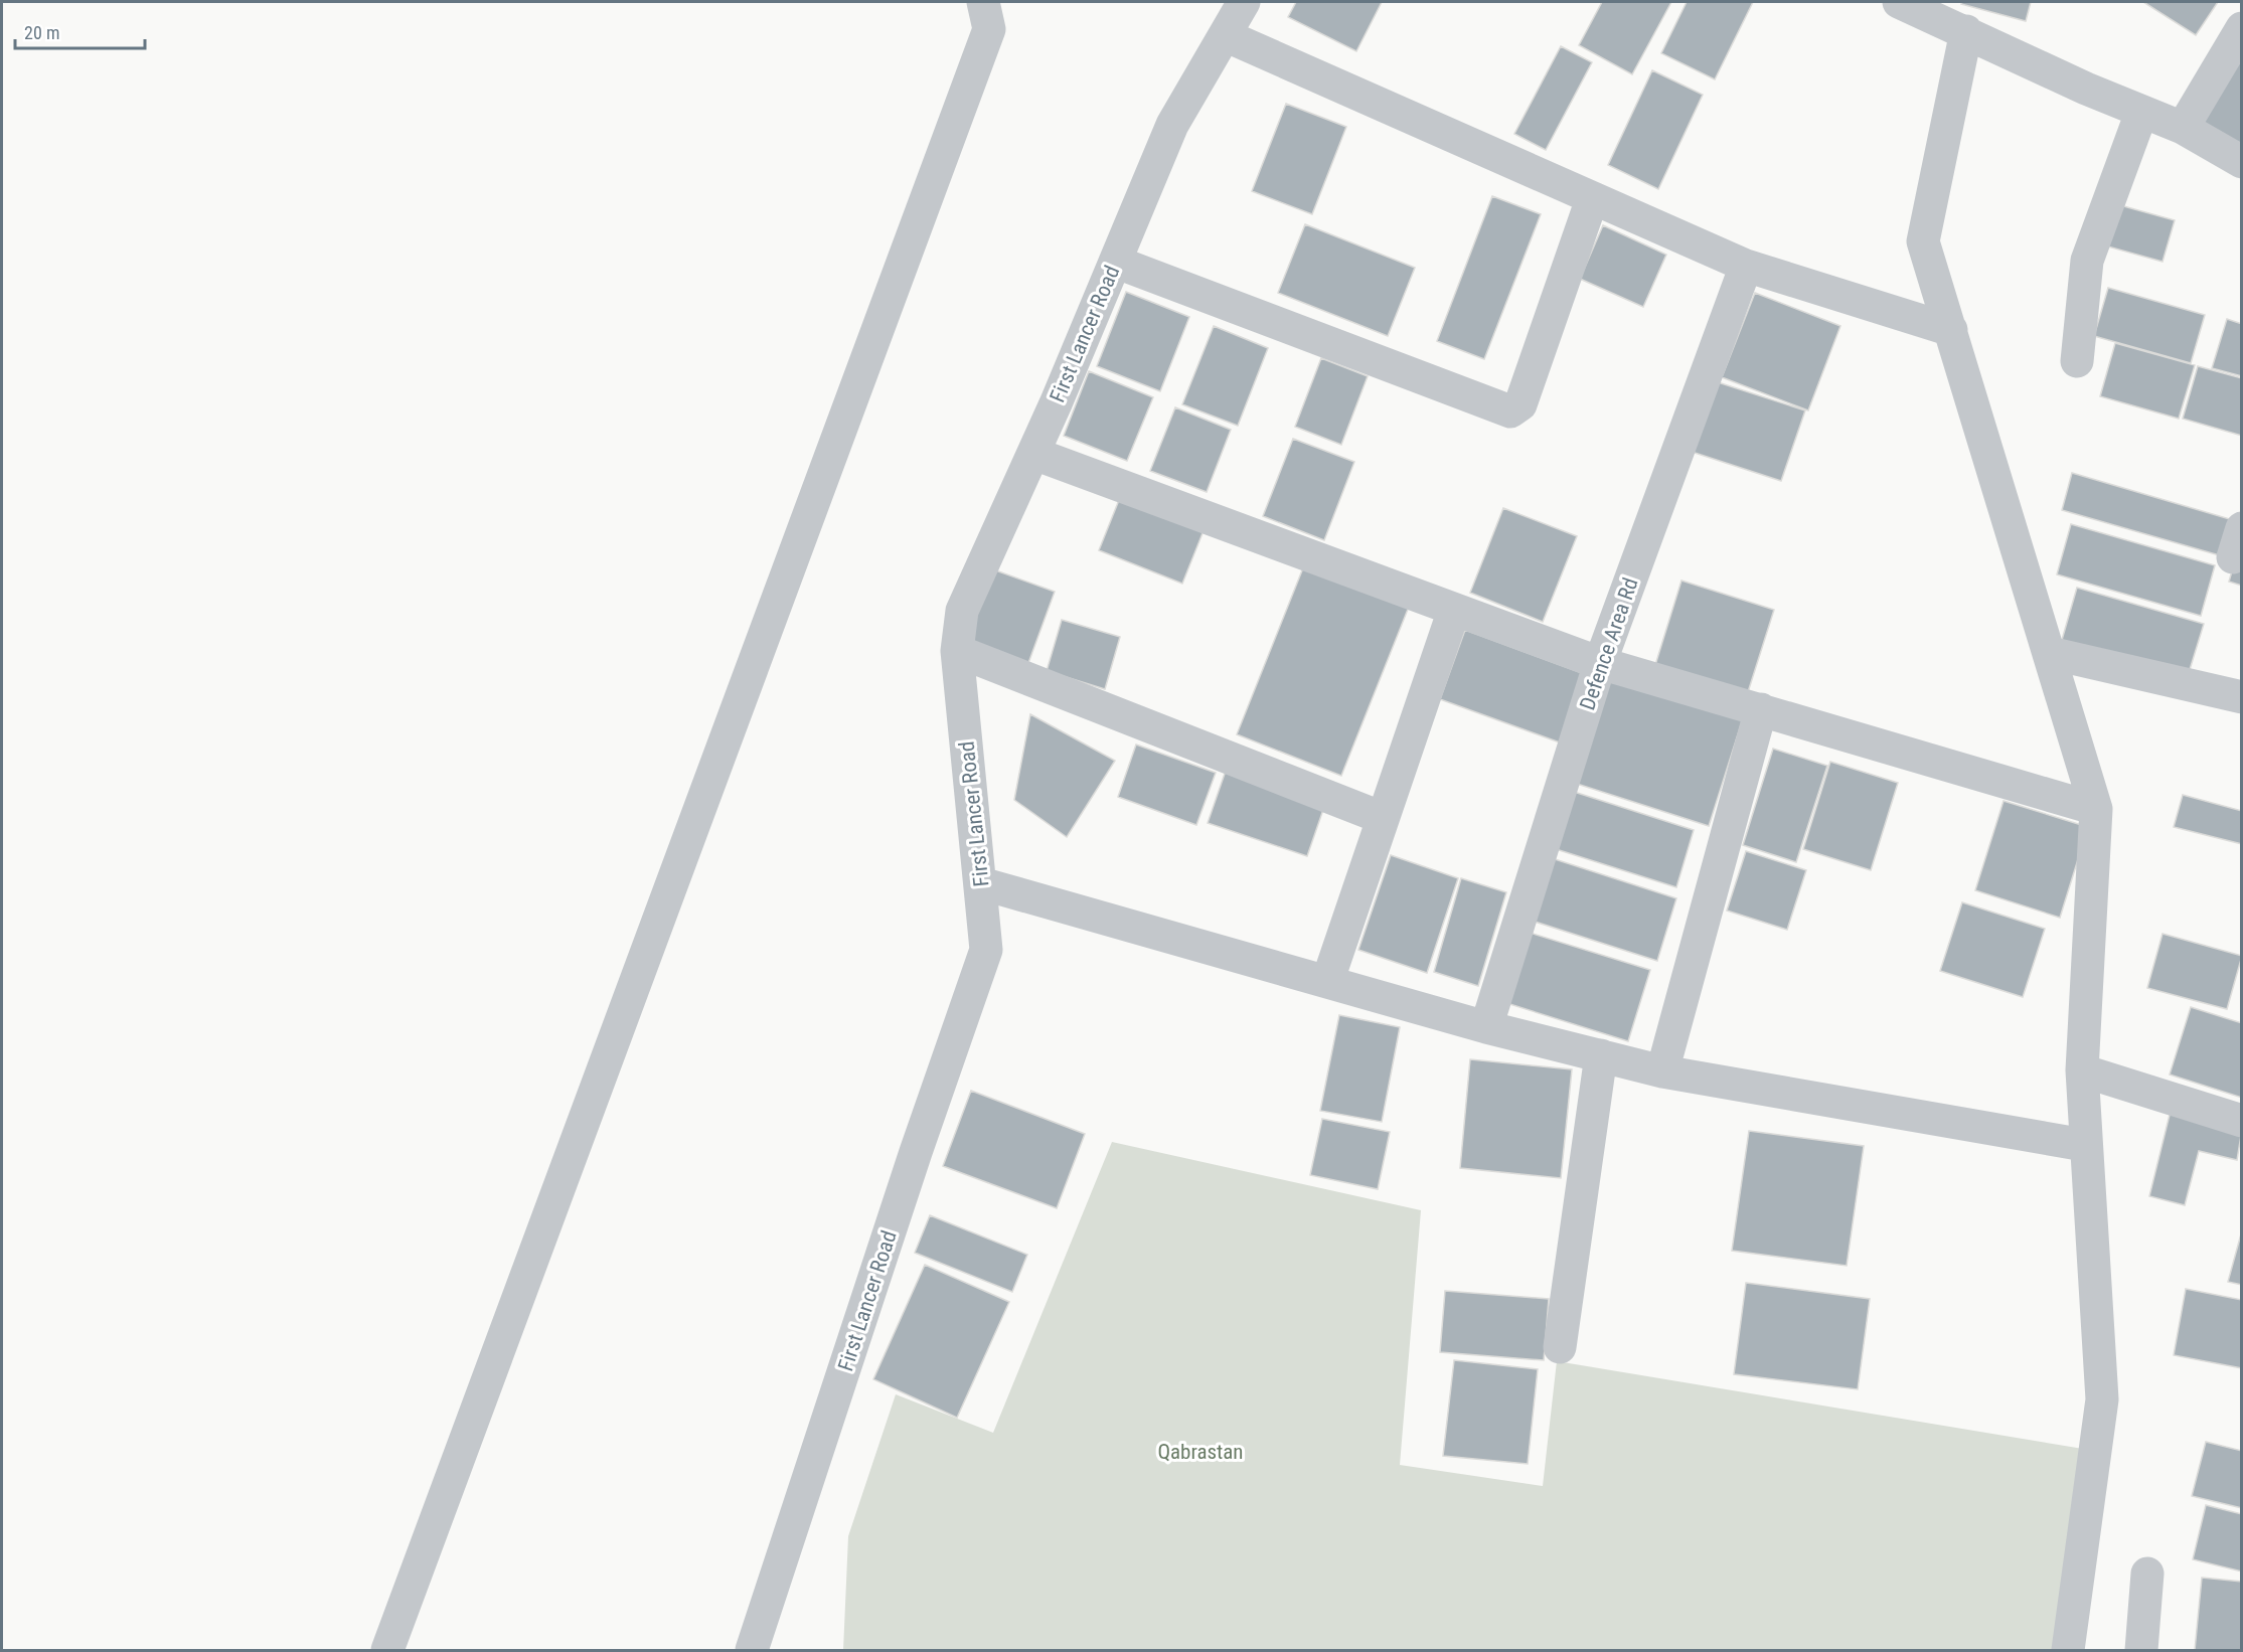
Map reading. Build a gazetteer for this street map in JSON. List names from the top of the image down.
{
  "streets": {
    "street": ["First Lancer Road", "Defence Area Rd"]
  },
  "parks": ["Qabrastan"],
  "scale_bar": "20 m"
}
